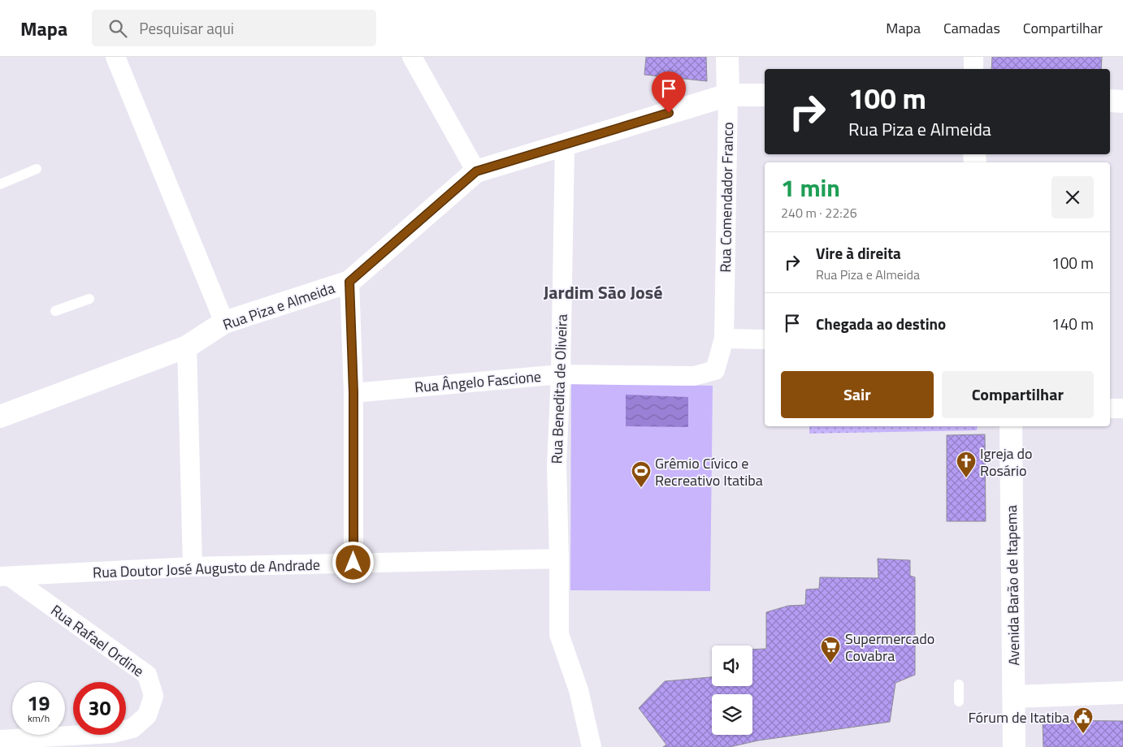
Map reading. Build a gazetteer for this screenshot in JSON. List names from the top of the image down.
{
  "streets": {
    "main road": ["Rua Comendador Franco", "Rua Piza e Almeida", "Avenida Barão de Itapema"],
    "street": [
      "Rua Ângelo Fascione",
      "Rua Benedita de Oliveira",
      "Rua Doutor José Augusto de Andrade",
      "Rua Rafael Ordine"
    ]
  },
  "crossings": [
    ["Rua Comendador Franco", "Rua Piza e Almeida"],
    ["Rua Comendador Franco", "Rua Ângelo Fascione"],
    ["Rua Piza e Almeida", "Rua Benedita de Oliveira"],
    ["Rua Ângelo Fascione", "Rua Benedita de Oliveira"],
    ["Rua Benedita de Oliveira", "Rua Doutor José Augusto de Andrade"],
    ["Rua Doutor José Augusto de Andrade", "Rua Rafael Ordine"]
  ],
  "districts": ["Jardim São José"],
  "places": {
    "church": ["Igreja do Rosário"],
    "sports": ["Grêmio Cívico e Recreativo Itatiba"],
    "supermarket": ["Supermercado Covabra"],
    "public building": ["Fórum de Itatiba"]
  },
  "page": {
    "header": "Mapa",
    "search": "Pesquisar aqui",
    "nav": ["Mapa", "Camadas", "Compartilhar"],
    "turn": ["100 m", "Rua Piza e Almeida"],
    "heading": ["1 min", "240 m · 22:26"],
    "list": [
      {
        "name": "Vire à direita",
        "note": "Rua Piza e Almeida",
        "value": "100 m"
      },
      {
        "name": "Chegada ao destino",
        "value": "140 m"
      }
    ],
    "buttons": ["Sair", "Compartilhar"],
    "speed": "19 km/h",
    "limit": "30"
  }
}
